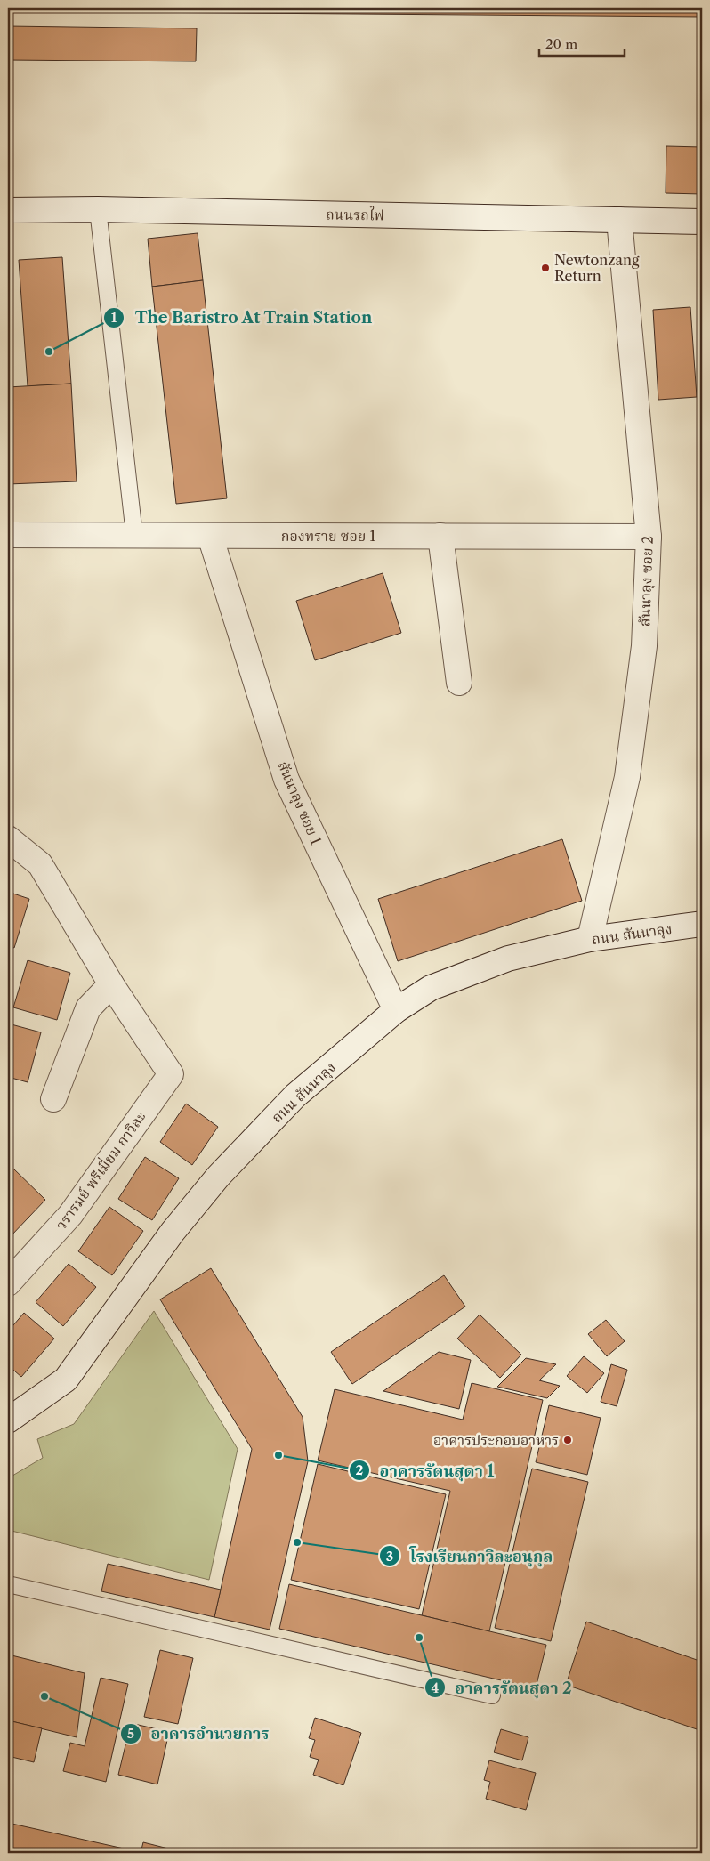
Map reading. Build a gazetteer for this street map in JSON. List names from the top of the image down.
{
  "streets": {
    "street": [
      "ถนนรถไฟ",
      "กองทราย ซอย 1",
      "สันนาลุง ซอย 2",
      "สันนาลุง ซอย 1",
      "ถนน สันนาลุง",
      "วรารมย์ พรีเมี่ยม กาวิละ"
    ]
  },
  "crossings": [
    ["ถนนรถไฟ", "สันนาลุง ซอย 2"],
    ["กองทราย ซอย 1", "สันนาลุง ซอย 2"],
    ["กองทราย ซอย 1", "สันนาลุง ซอย 1"],
    ["สันนาลุง ซอย 2", "ถนน สันนาลุง"],
    ["สันนาลุง ซอย 1", "ถนน สันนาลุง"]
  ],
  "places": [
    "Newtonzang Return",
    "The Baristro At Train Station",
    "อาคารประกอบอาหาร",
    "อาคารรัตนสุดา 1",
    "โรงเรียนกาวิละอนุกุล",
    "อาคารรัตนสุดา 2",
    "อาคารอำนวยการ"
  ],
  "scale_bar": "20 m"
}
